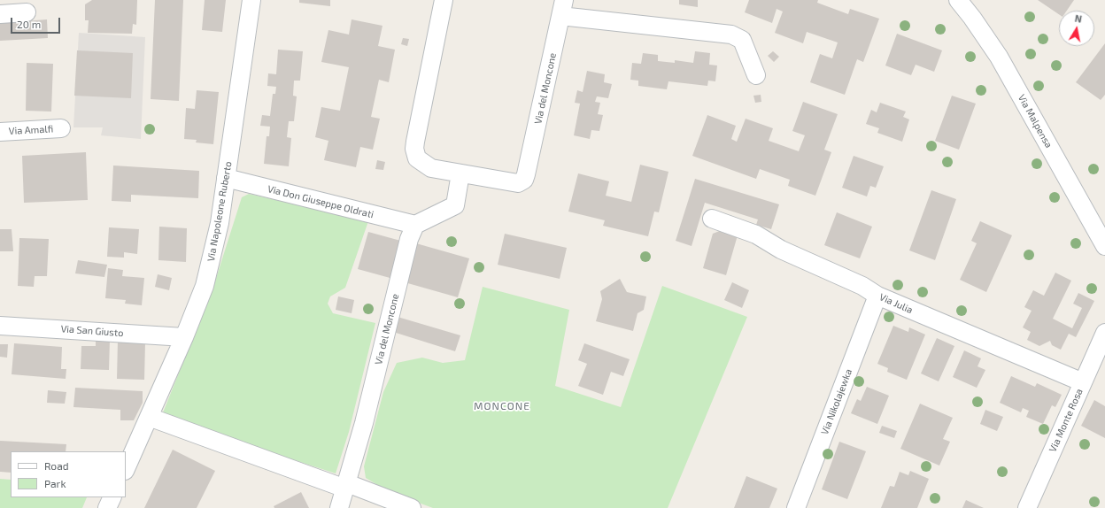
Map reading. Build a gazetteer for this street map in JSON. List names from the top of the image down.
{
  "streets": {
    "street": [
      "Via del Moncone",
      "Via Malpensa",
      "Via Amalfi",
      "Via Don Giuseppe Oldrati",
      "Via Napoleone Ruberto",
      "Via Julia",
      "Via San Giusto",
      "Via Nikolajewka",
      "Via Monte Rosa"
    ]
  },
  "crossings": [
    ["Via del Moncone", "Via Don Giuseppe Oldrati"],
    ["Via Don Giuseppe Oldrati", "Via Napoleone Ruberto"],
    ["Via Napoleone Ruberto", "Via San Giusto"],
    ["Via Julia", "Via Nikolajewka"],
    ["Via Julia", "Via Monte Rosa"]
  ],
  "districts": ["MONCONE"],
  "legend": ["Road", "Park"],
  "scale_bar": "20 m",
  "north": "top"
}
